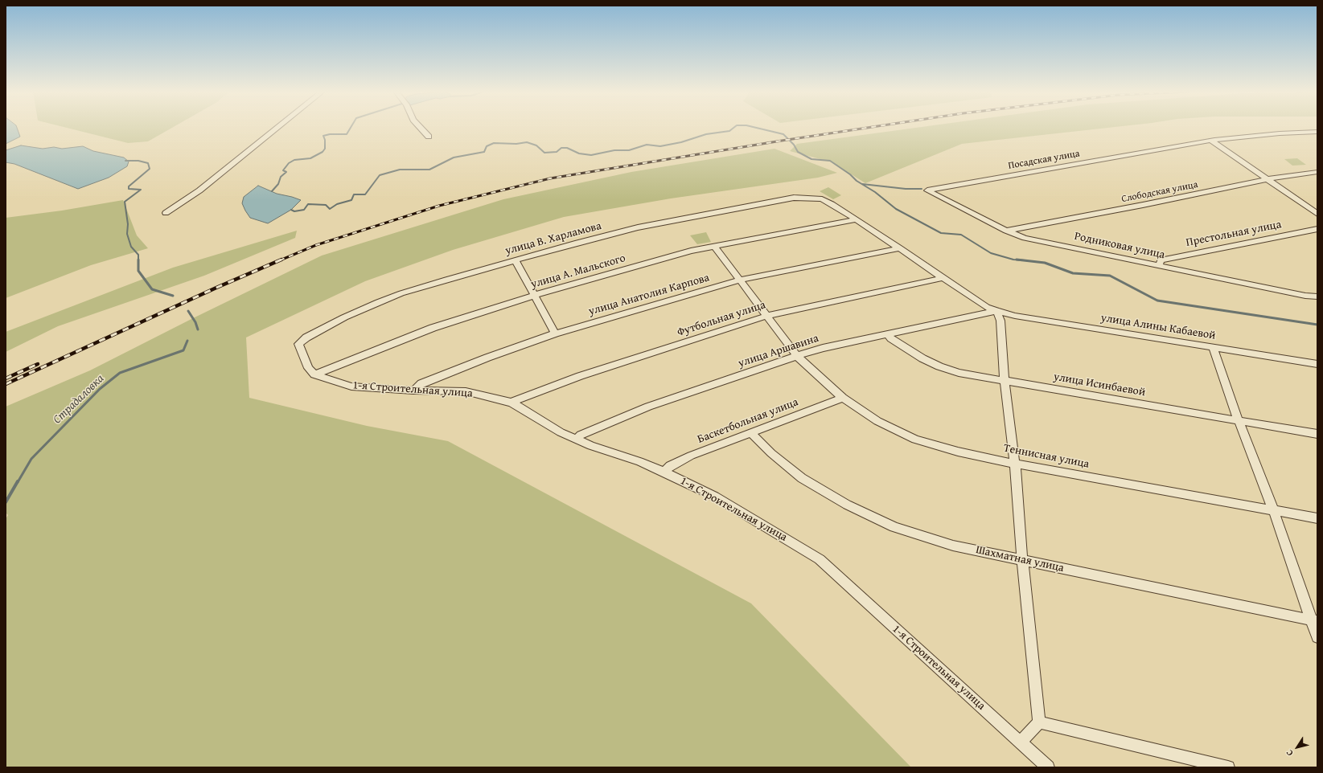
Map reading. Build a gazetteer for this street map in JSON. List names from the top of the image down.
{
  "streets": {
    "street": [
      "Посадская улица",
      "Слободская улица",
      "Престольная улица",
      "улица В. Харламова",
      "Родниковая улица",
      "улица А. Мальского",
      "улица Анатолия Карпова",
      "Футбольная улица",
      "улица Алины Кабаевой",
      "улица Аршавина",
      "улица Исинбаевой",
      "1-я Строительная улица",
      "Баскетбольная улица",
      "Теннисная улица",
      "Шахматная улица"
    ]
  },
  "crossings": [
    ["Посадская улица", "Родниковая улица"],
    ["Слободская улица", "Родниковая улица"],
    ["Престольная улица", "Родниковая улица"],
    ["улица В. Харламова", "улица А. Мальского"],
    ["улица В. Харламова", "улица Анатолия Карпова"],
    ["улица В. Харламова", "Футбольная улица"],
    ["улица В. Харламова", "улица Алины Кабаевой"],
    ["улица В. Харламова", "улица Аршавина"],
    ["улица В. Харламова", "1-я Строительная улица"],
    ["улица А. Мальского", "1-я Строительная улица"],
    ["улица А. Мальского", "Теннисная улица"],
    ["улица Анатолия Карпова", "1-я Строительная улица"],
    ["улица Анатолия Карпова", "Теннисная улица"],
    ["Футбольная улица", "1-я Строительная улица"],
    ["Футбольная улица", "Теннисная улица"],
    ["улица Алины Кабаевой", "улица Аршавина"],
    ["улица Аршавина", "улица Исинбаевой"],
    ["улица Аршавина", "1-я Строительная улица"],
    ["улица Аршавина", "Теннисная улица"],
    ["1-я Строительная улица", "Баскетбольная улица"],
    ["Баскетбольная улица", "Теннисная улица"],
    ["Баскетбольная улица", "Шахматная улица"]
  ],
  "water": ["Страдаловка"],
  "north": "bottom left"
}
